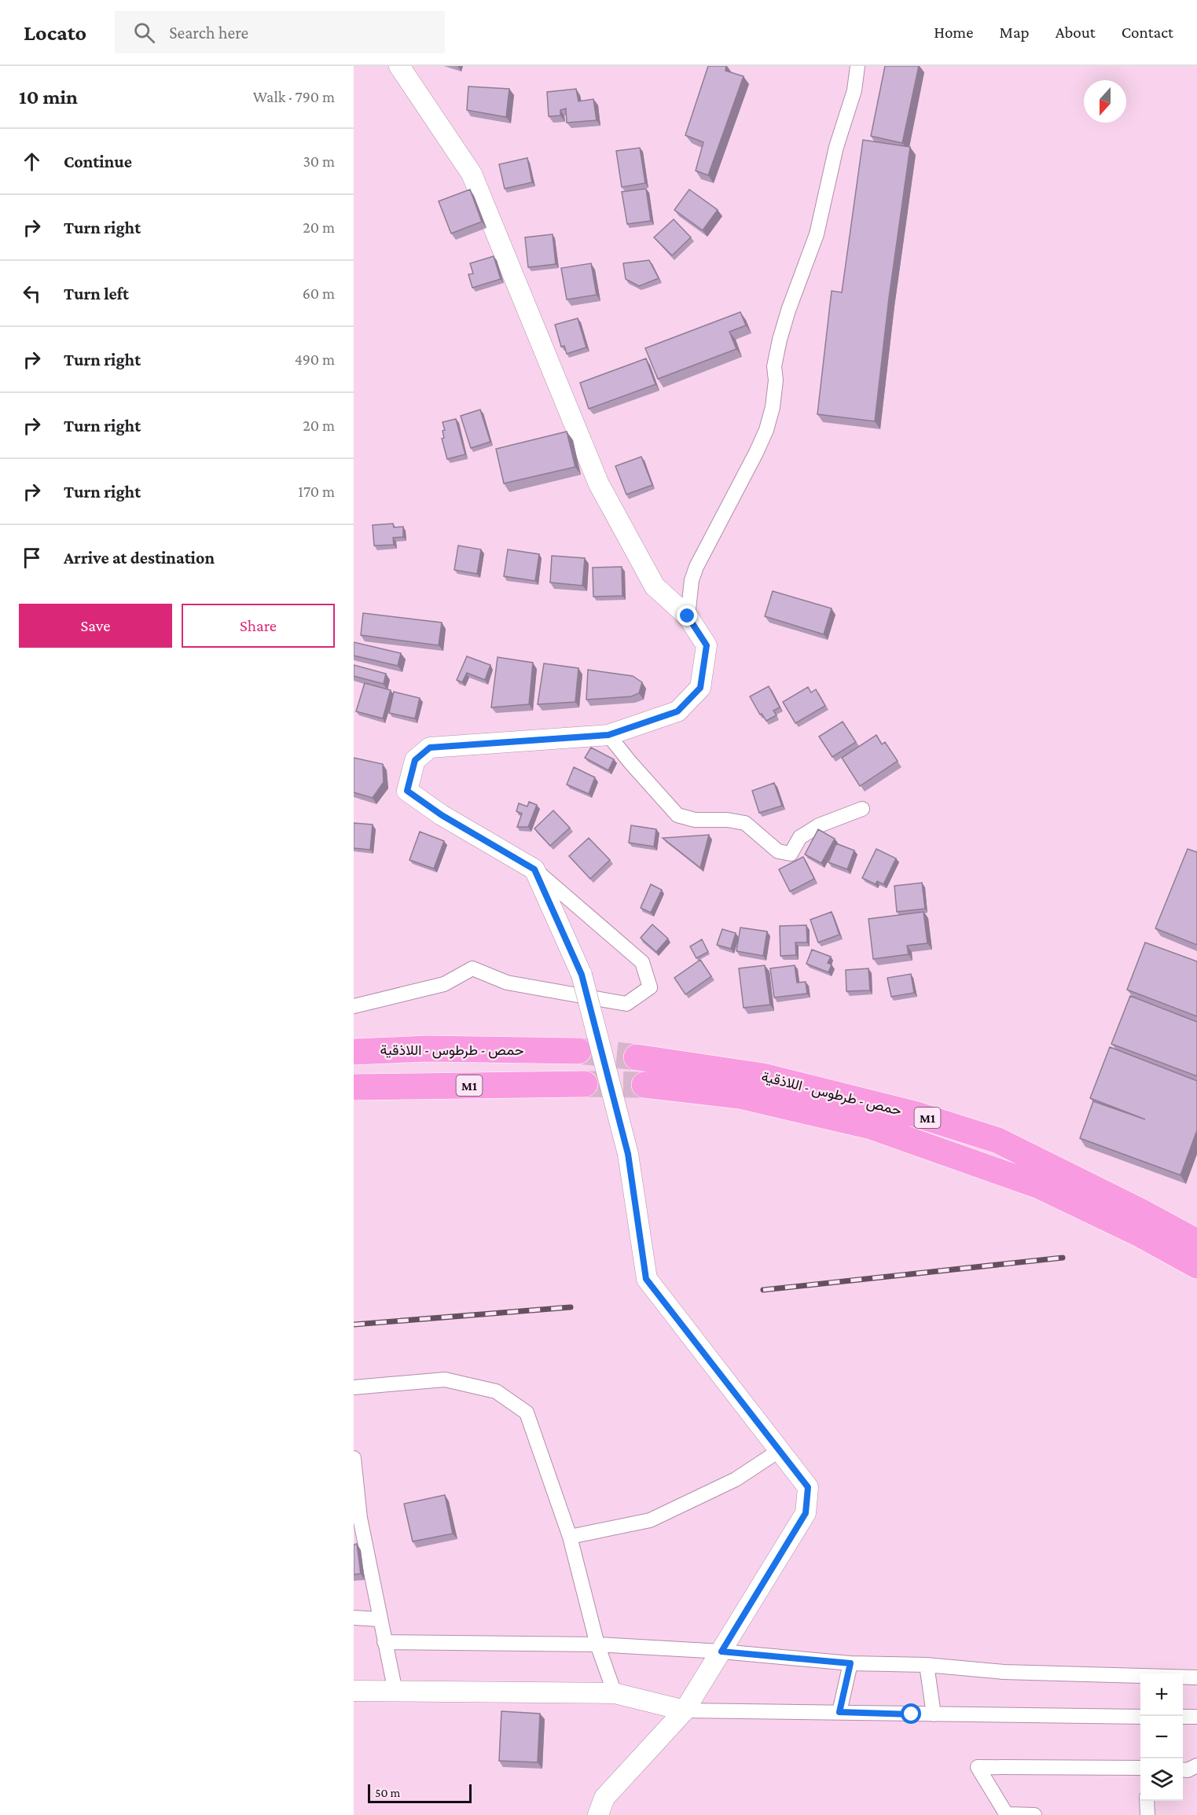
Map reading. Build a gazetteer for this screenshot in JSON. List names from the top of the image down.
{
  "streets": {
    "highway": ["حمص - طرطوس - اللاذقية", "M1"]
  },
  "scale_bar": "50 m",
  "north": "bottom",
  "page": {
    "header": "Locato",
    "search": "Search here",
    "nav": [
      "Home",
      "Map",
      "About",
      "Contact"
    ],
    "heading": ["10 min", "Walk · 790 m"],
    "list": [
      ["Continue", "30 m"],
      ["Turn right", "20 m"],
      ["Turn left", "60 m"],
      ["Turn right", "490 m"],
      ["Turn right", "20 m"],
      ["Turn right", "170 m"],
      "Arrive at destination"
    ],
    "buttons": ["Save", "Share"],
    "map_buttons": ["+", "−"],
    "scale": "50 m"
  }
}
